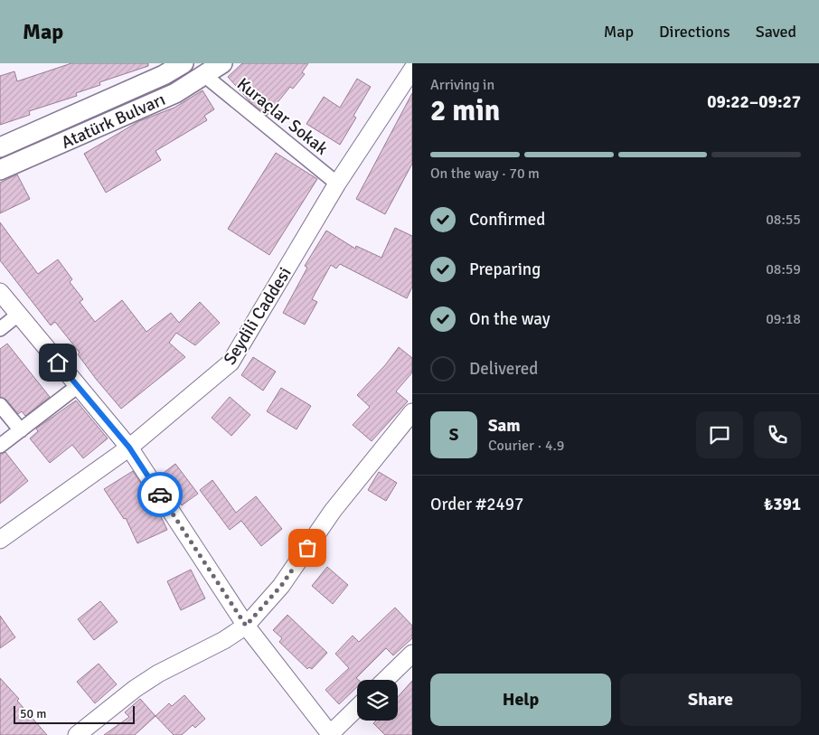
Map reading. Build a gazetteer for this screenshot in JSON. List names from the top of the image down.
{
  "streets": {
    "main road": ["Atatürk Bulvarı"],
    "street": ["Kuraçlar Sokak", "Seydili Caddesi"]
  },
  "crossings": [
    ["Kuraçlar Sokak", "Atatürk Bulvarı"],
    ["Kuraçlar Sokak", "Seydili Caddesi"]
  ],
  "scale_bar": "50 m",
  "page": {
    "header": "Map",
    "nav": ["Map", "Directions", "Saved"],
    "heading": ["2 min", "Arriving in", "09:22–09:27"],
    "panel": [
      "Sam",
      "Courier · 4.9",
      "Order #2497",
      "₺391"
    ],
    "bar": "On the way · 70 m",
    "list": [
      ["Confirmed", "08:55"],
      ["Preparing", "08:59"],
      ["On the way", "09:18"],
      "Delivered"
    ],
    "round": "S",
    "buttons": ["Help", "Share"],
    "scale": "50 m"
  }
}
